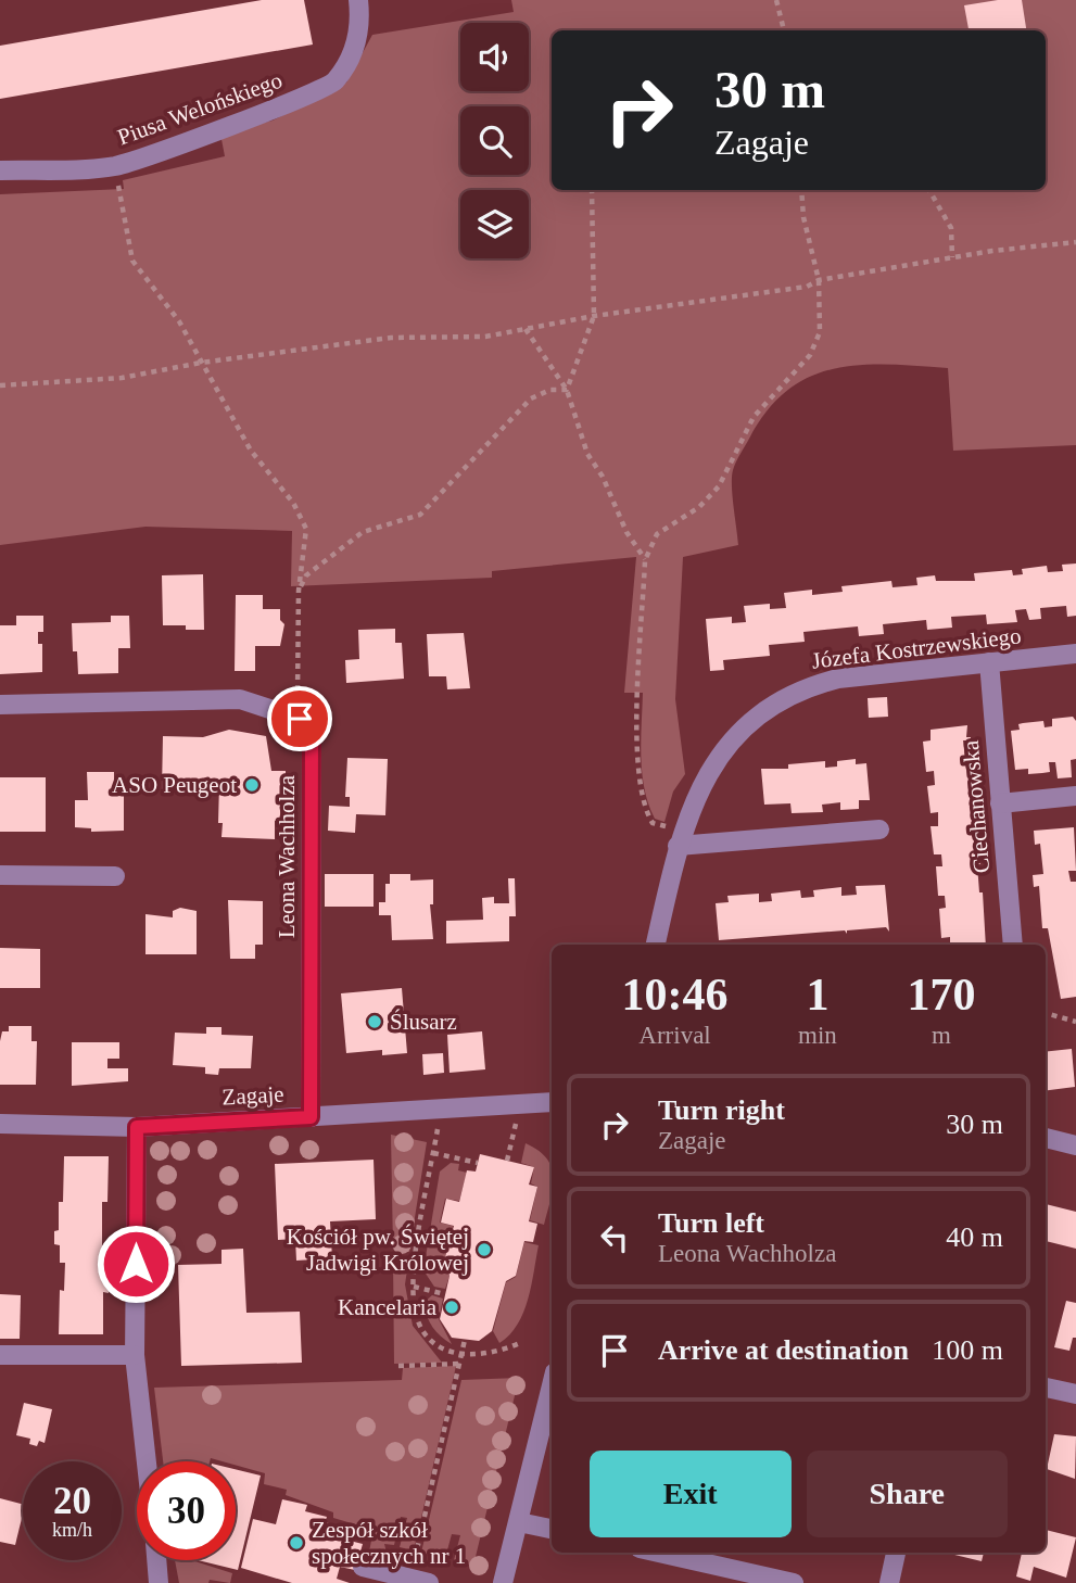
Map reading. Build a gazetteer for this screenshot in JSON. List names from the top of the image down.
{
  "streets": {
    "street": [
      "Piusa Welońskiego",
      "Józefa Kostrzewskiego",
      "Ciechanowska",
      "Leona Wachholza",
      "Zagaje"
    ]
  },
  "crossings": [
    ["Józefa Kostrzewskiego", "Ciechanowska"],
    ["Leona Wachholza", "Zagaje"]
  ],
  "places": [
    "ASO Peugeot",
    "Ślusarz",
    "Kościół pw. Świętej Jadwigi Królowej",
    "Kancelaria",
    "Zespół szkół społecznych nr 1"
  ],
  "page": {
    "turn": ["30 m", "Zagaje"],
    "eta": [
      "10:46",
      "Arrival",
      "1",
      "min",
      "170",
      "m"
    ],
    "list": [
      {
        "name": "Turn right",
        "note": "Zagaje",
        "value": "30 m"
      },
      {
        "name": "Turn left",
        "note": "Leona Wachholza",
        "value": "40 m"
      },
      {
        "name": "Arrive at destination",
        "value": "100 m"
      }
    ],
    "buttons": ["Exit", "Share"],
    "speed": "20 km/h",
    "limit": "30"
  }
}
